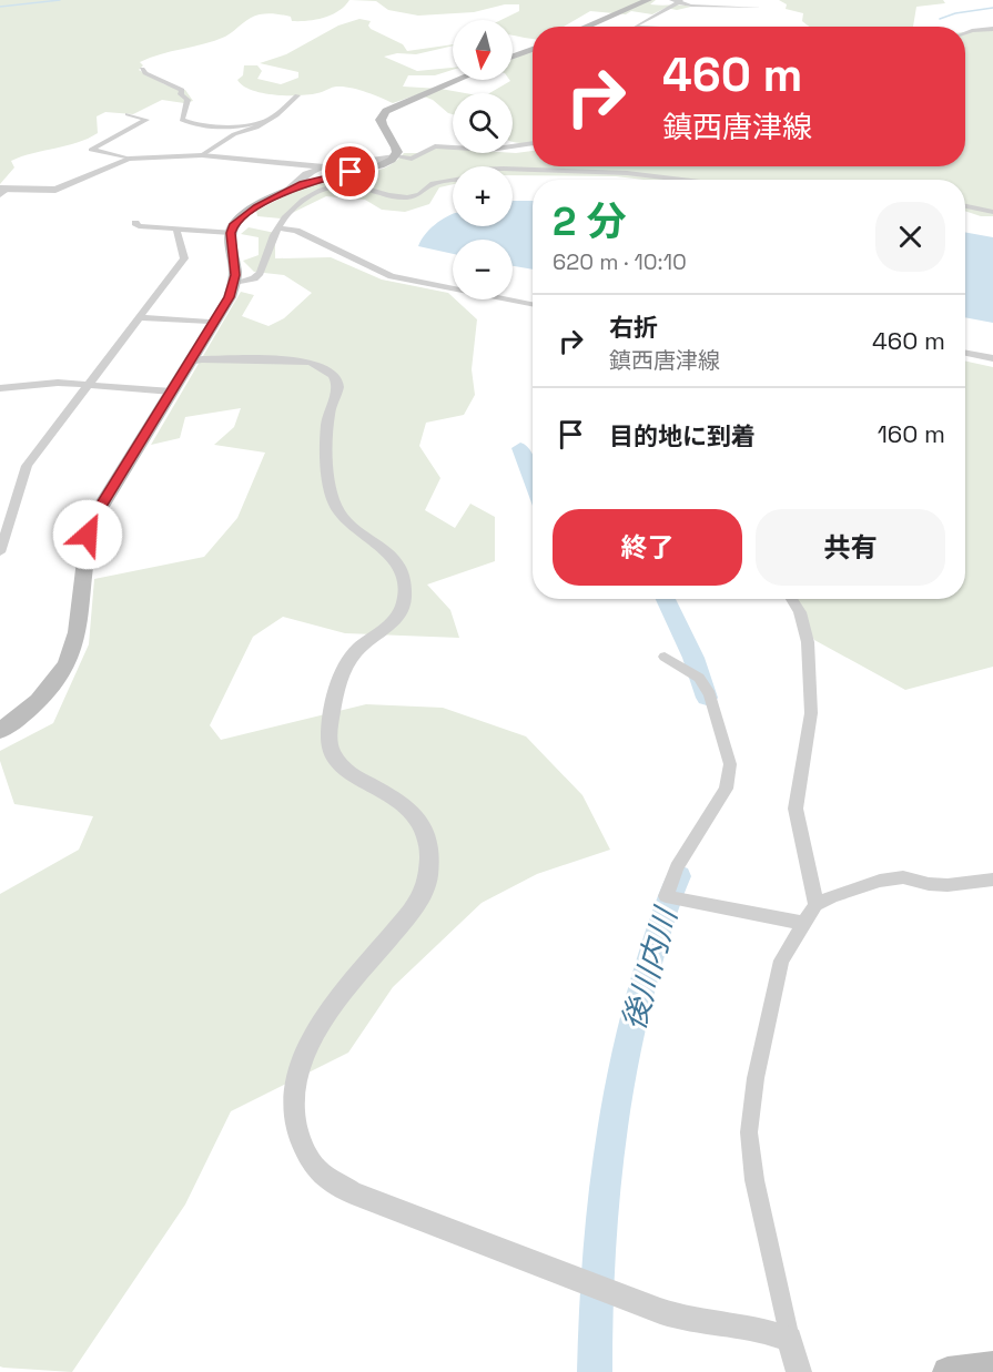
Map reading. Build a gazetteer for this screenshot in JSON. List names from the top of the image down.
{
  "water": ["後川内川"],
  "north": "bottom",
  "page": {
    "map_buttons": ["+", "−"],
    "turn": ["460 m", "鎮西唐津線"],
    "heading": ["2 分", "620 m · 10:10"],
    "list": [
      {
        "name": "右折",
        "note": "鎮西唐津線",
        "value": "460 m"
      },
      {
        "name": "目的地に到着",
        "value": "160 m"
      }
    ],
    "buttons": ["終了", "共有"]
  }
}
